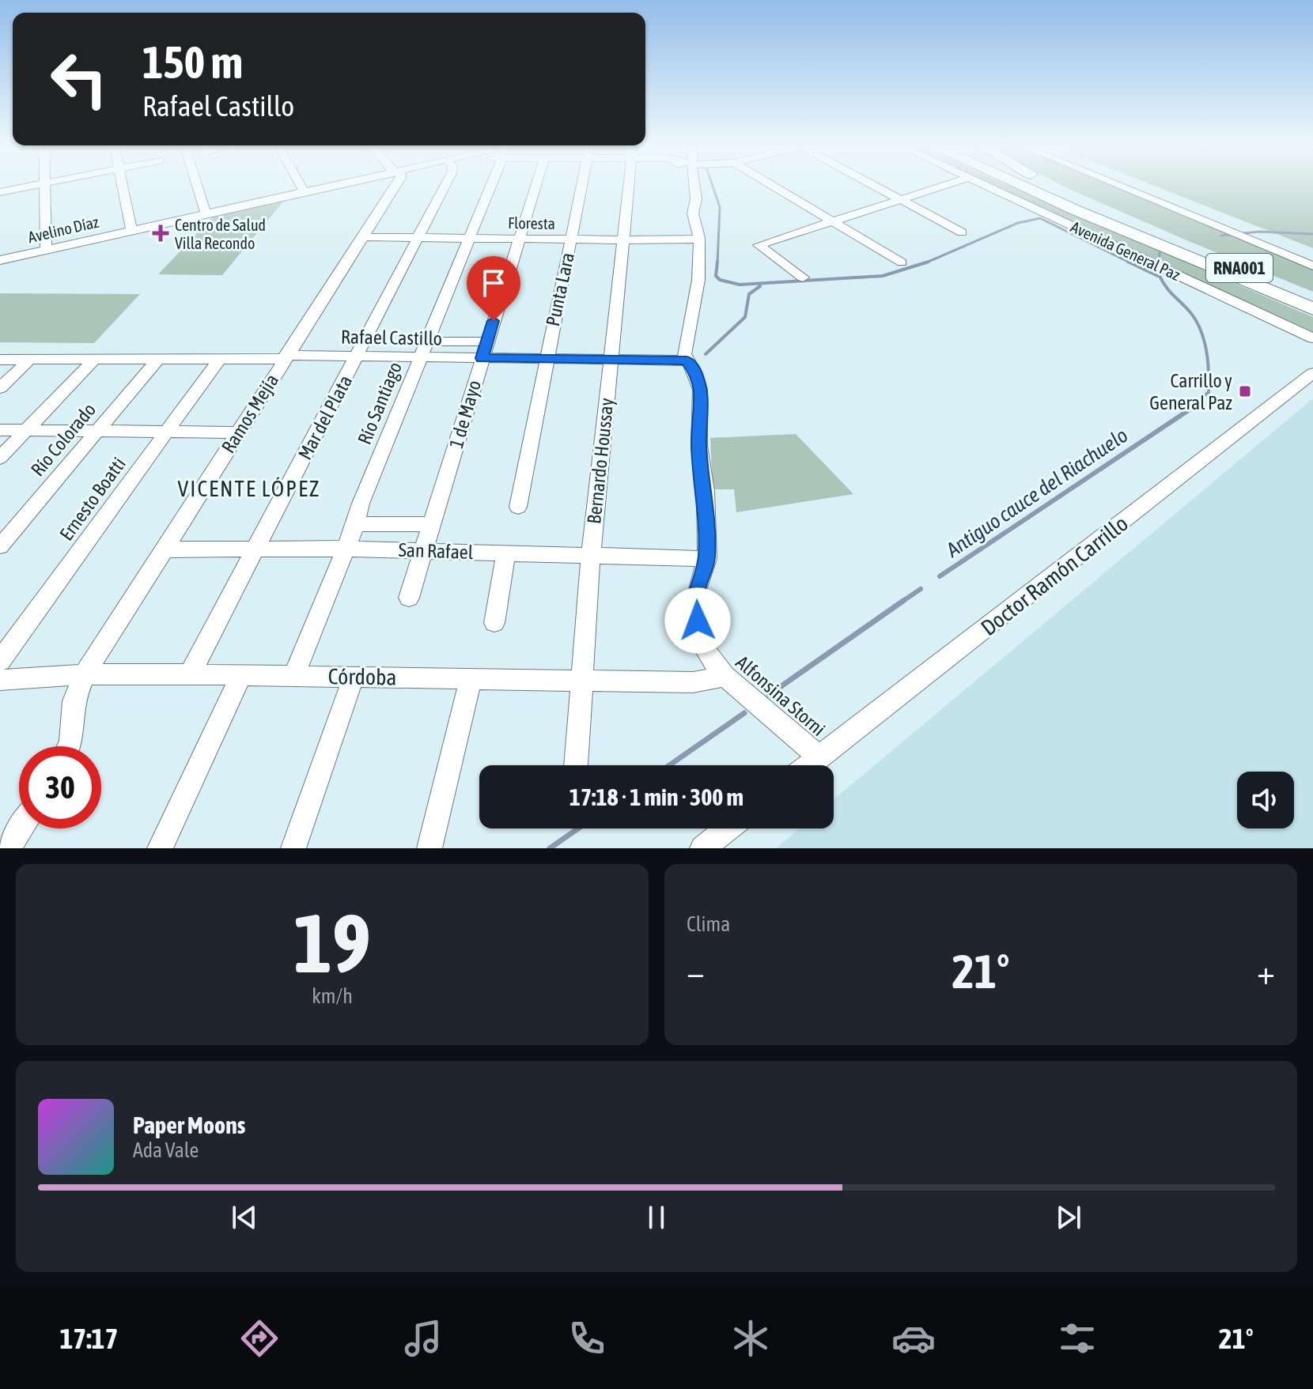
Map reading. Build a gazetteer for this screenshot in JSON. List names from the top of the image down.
{
  "streets": {
    "highway": ["Avenida General Paz", "RNA001"],
    "street": [
      "Floresta",
      "Avelino Díaz",
      "Punta Lara",
      "Rafael Castillo",
      "Río Santiago",
      "Ramos Mejía",
      "1 de Mayo",
      "Mar del Plata",
      "Río Colorado",
      "Bernardo Houssay",
      "Ernesto Boatti",
      "San Rafael",
      "Doctor Ramón Carrillo",
      "Córdoba",
      "Alfonsina Storni"
    ]
  },
  "crossings": [
    ["Floresta", "Punta Lara"],
    ["Floresta", "Río Santiago"],
    ["Floresta", "Ramos Mejía"],
    ["Floresta", "1 de Mayo"],
    ["Floresta", "Mar del Plata"],
    ["Floresta", "Bernardo Houssay"],
    ["Punta Lara", "Rafael Castillo"],
    ["Rafael Castillo", "Río Santiago"],
    ["Rafael Castillo", "Ramos Mejía"],
    ["Rafael Castillo", "1 de Mayo"],
    ["Rafael Castillo", "Mar del Plata"],
    ["Rafael Castillo", "Río Colorado"],
    ["Rafael Castillo", "Bernardo Houssay"],
    ["Rafael Castillo", "Ernesto Boatti"],
    ["Rafael Castillo", "Alfonsina Storni"],
    ["Río Santiago", "San Rafael"],
    ["Río Santiago", "Córdoba"],
    ["Ramos Mejía", "San Rafael"],
    ["Ramos Mejía", "Córdoba"],
    ["1 de Mayo", "San Rafael"],
    ["Mar del Plata", "San Rafael"],
    ["Mar del Plata", "Córdoba"],
    ["Bernardo Houssay", "San Rafael"],
    ["Bernardo Houssay", "Córdoba"],
    ["San Rafael", "Alfonsina Storni"],
    ["Doctor Ramón Carrillo", "Alfonsina Storni"],
    ["Córdoba", "Alfonsina Storni"]
  ],
  "districts": ["VICENTE LÓPEZ"],
  "water": ["Antiguo cauce del Riachuelo"],
  "places": {
    "health": ["Centro de Salud Villa Recondo"],
    "transit": ["Carrillo y General Paz"]
  },
  "page": {
    "turn": ["150 m", "Rafael Castillo"],
    "limit": "30",
    "trip": "17:18 · 1 min · 300 m",
    "tile": [
      ["19", "km/h"],
      "Clima"
    ],
    "heat": ["−", "21°", "+"],
    "song": ["Paper Moons", "Ada Vale"],
    "tabs": ["17:17", "21°"]
  }
}
